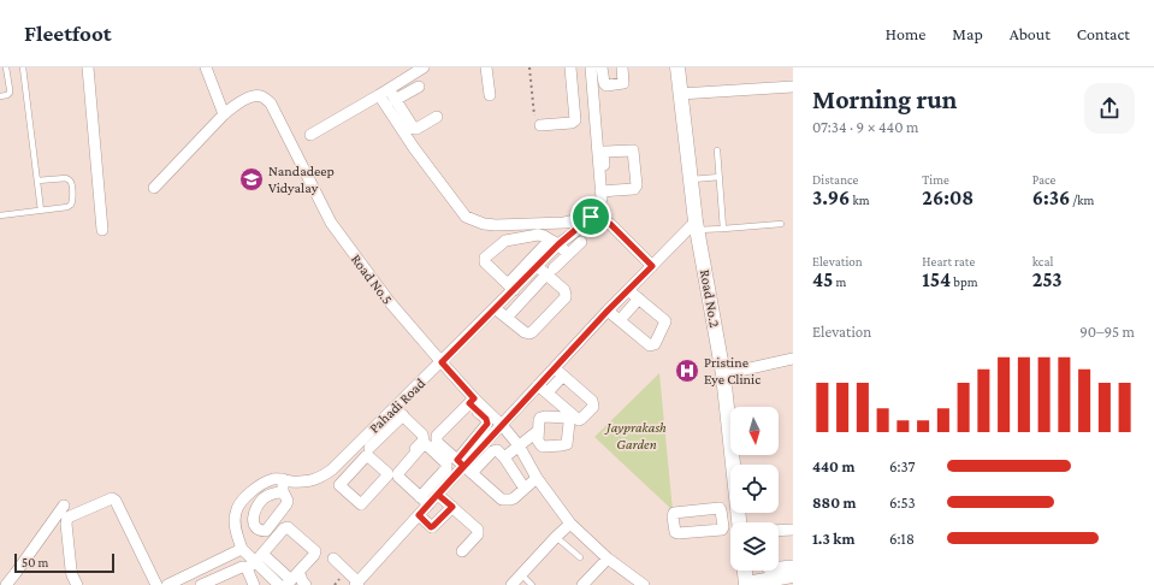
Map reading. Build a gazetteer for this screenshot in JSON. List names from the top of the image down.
{
  "streets": {
    "street": ["Road No.5", "Road No.2", "Pahadi Road"]
  },
  "crossings": [
    ["Road No.5", "Pahadi Road"]
  ],
  "parks": ["Jayprakash Garden"],
  "places": {
    "school or university": ["Nandadeep Vidyalay"],
    "hospital": ["Pristine Eye Clinic"]
  },
  "scale_bar": "50 m",
  "north": "bottom",
  "page": {
    "header": "Fleetfoot",
    "nav": [
      "Home",
      "Map",
      "About",
      "Contact"
    ],
    "heading": ["Morning run", "07:34 · 9 × 440 m"],
    "stats": [
      ["Distance", "3.96 km"],
      ["Time", "26:08"],
      ["Pace", "6:36 /km"],
      ["Elevation", "45 m"],
      ["Heart rate", "154 bpm"],
      ["kcal", "253"]
    ],
    "chart": ["Elevation", "90–95 m"],
    "list": [
      {
        "name": "440 m",
        "note": "6:37"
      },
      {
        "name": "880 m",
        "note": "6:53"
      },
      {
        "name": "1.3 km",
        "note": "6:18"
      }
    ],
    "scale": "50 m"
  }
}
